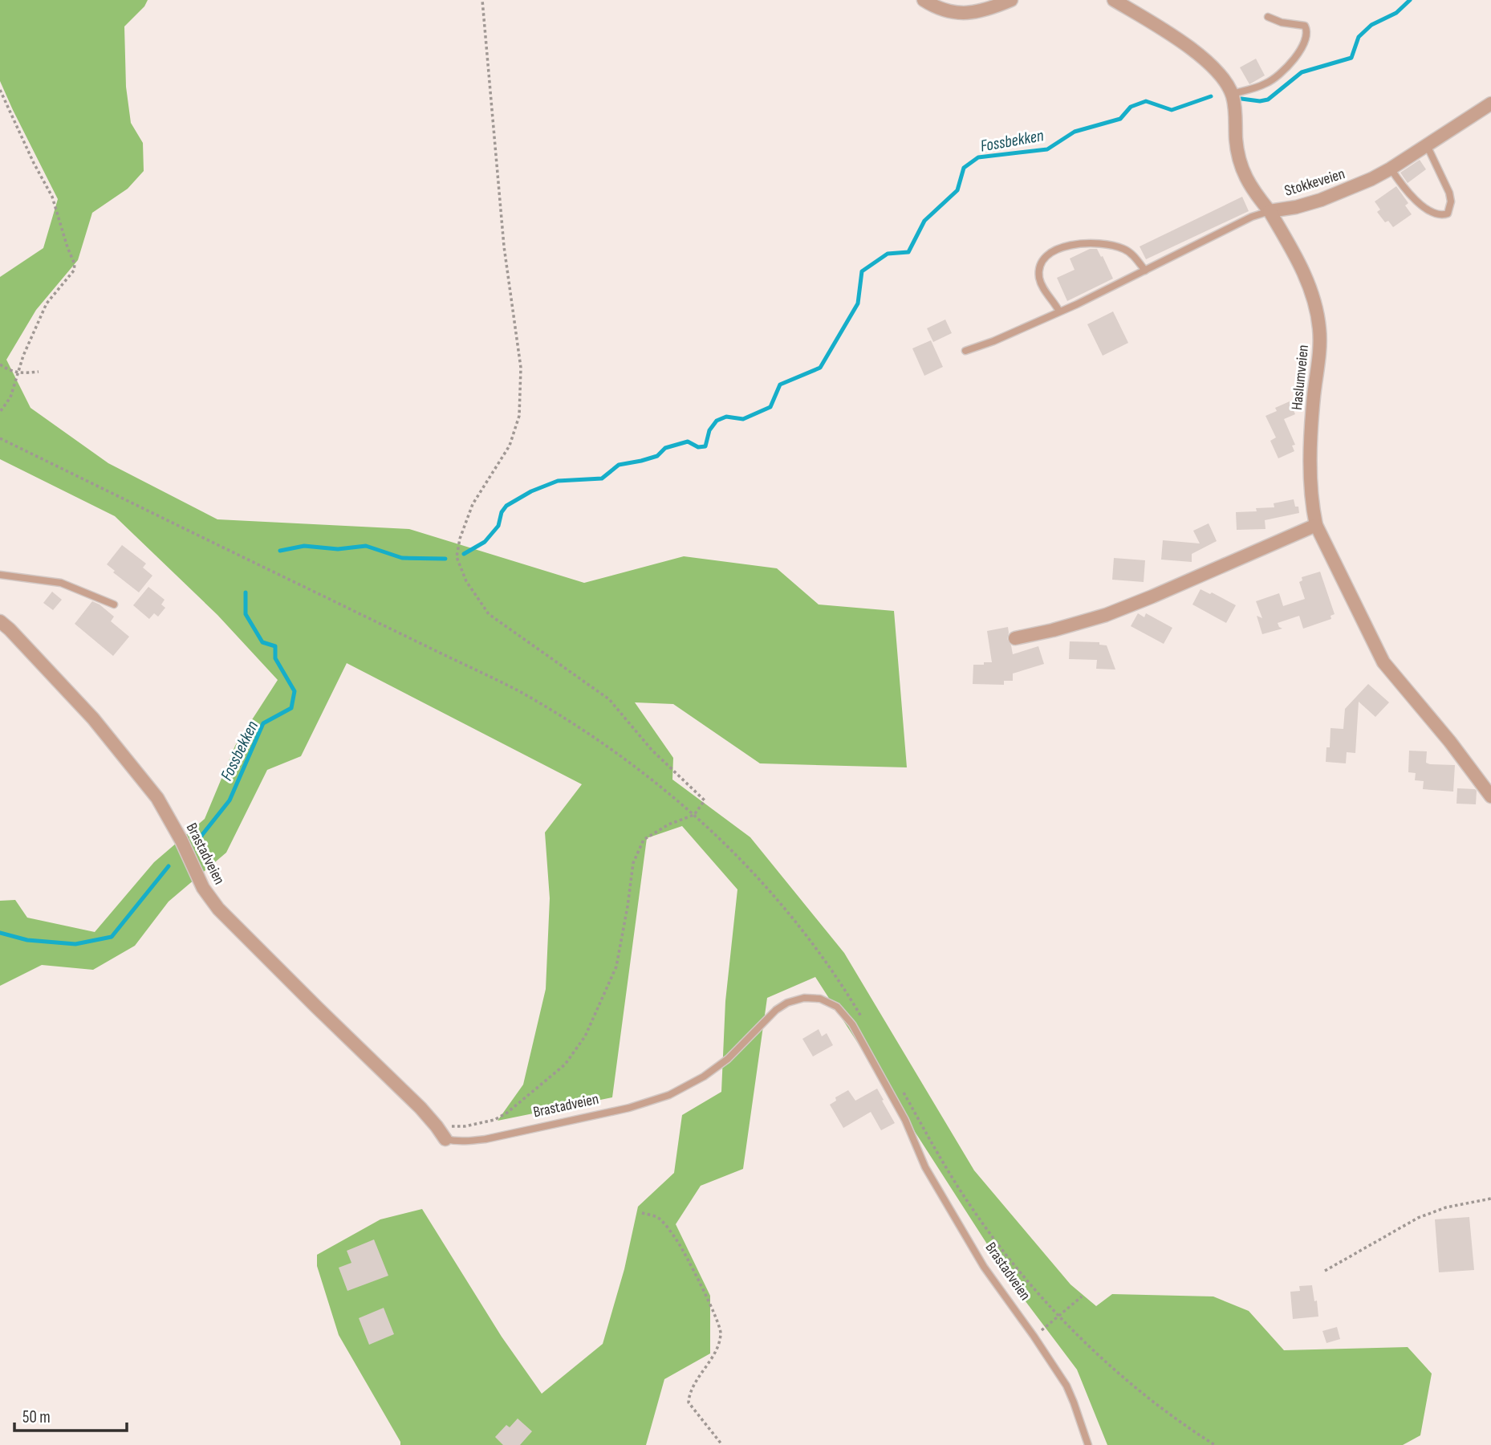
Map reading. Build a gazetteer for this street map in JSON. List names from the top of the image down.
{
  "streets": {
    "street": ["Stokkeveien", "Haslumveien", "Brastadveien"]
  },
  "crossings": [
    ["Stokkeveien", "Haslumveien"]
  ],
  "water": ["Fossbekken"],
  "scale_bar": "50 m"
}
